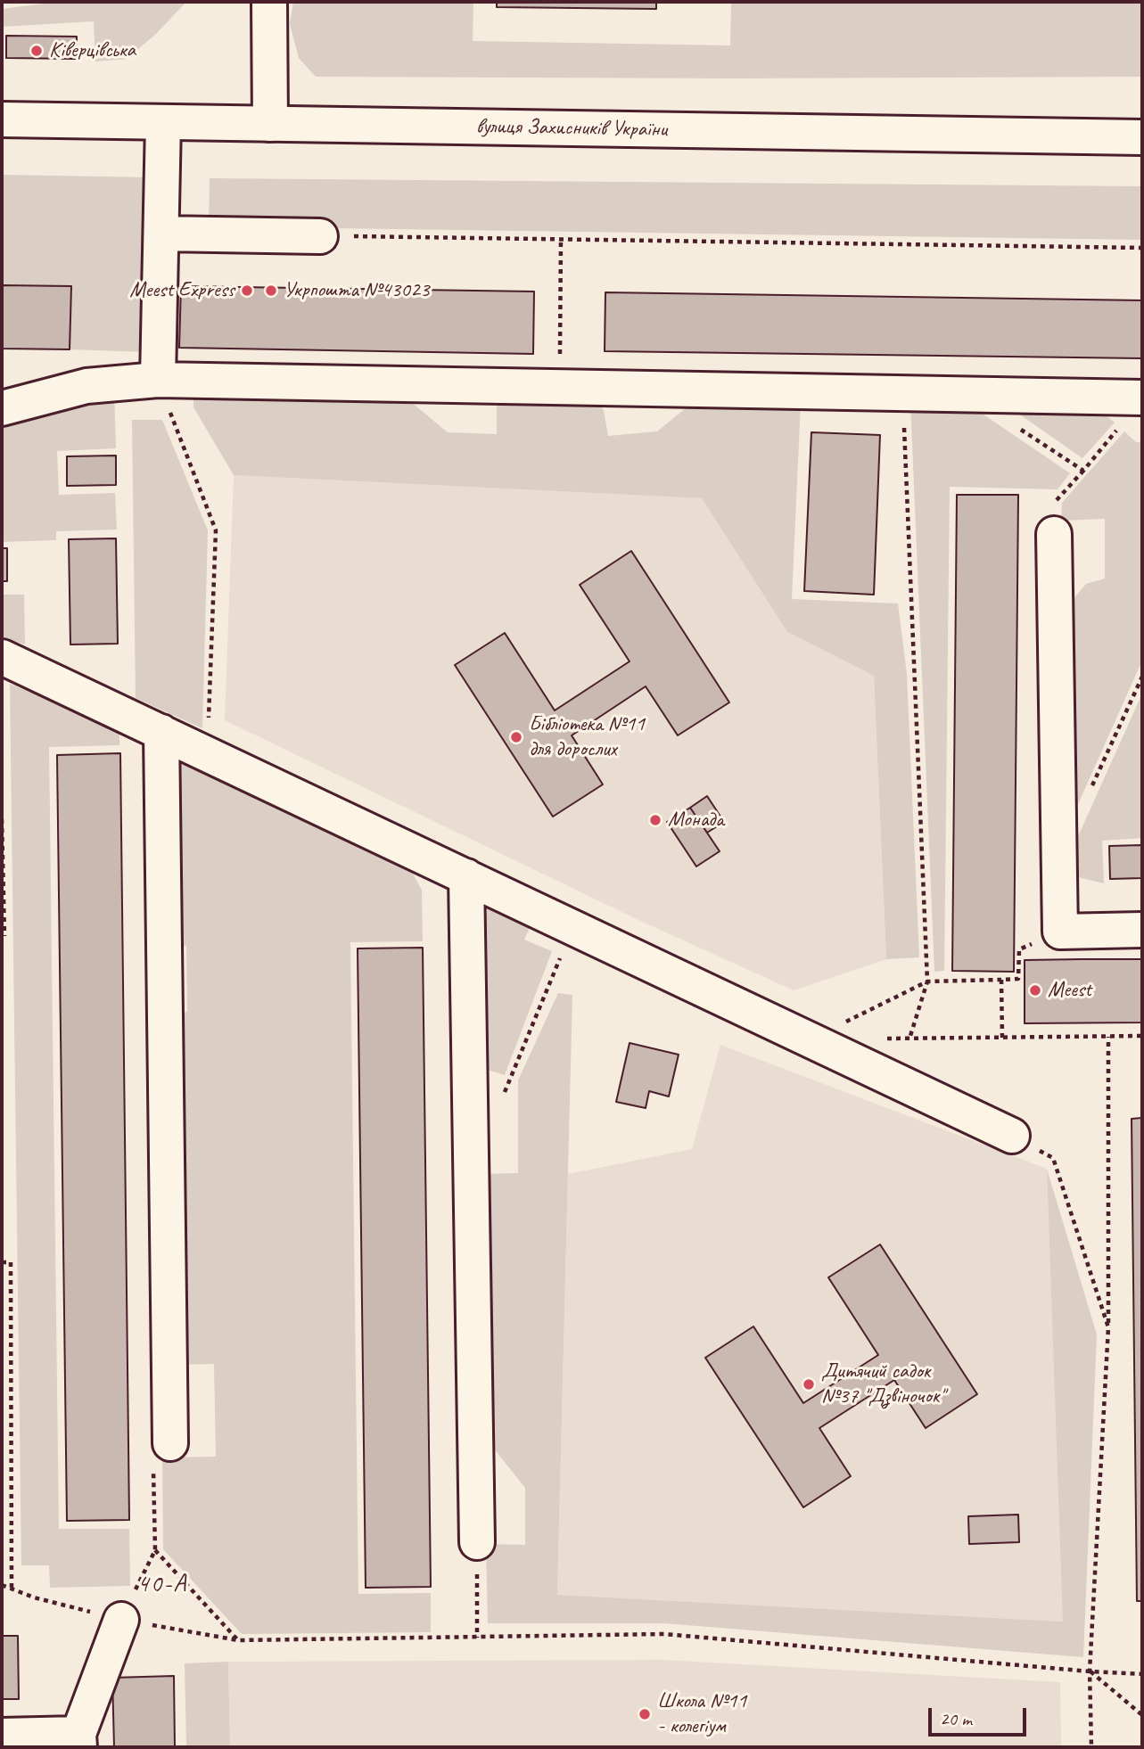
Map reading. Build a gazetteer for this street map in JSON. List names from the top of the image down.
{
  "streets": {
    "main road": ["вулиця Захисників України"]
  },
  "districts": ["40-А"],
  "places": [
    "Ківерцівська",
    "Meest Express",
    "Укрпошта №43023",
    "Бібліотека №11 для дорослих",
    "Монада",
    "Meest",
    "Дитячий садок №37 \"Дзвіночок\"",
    "Школа №11 - колегіум"
  ],
  "scale_bar": "20 m"
}
